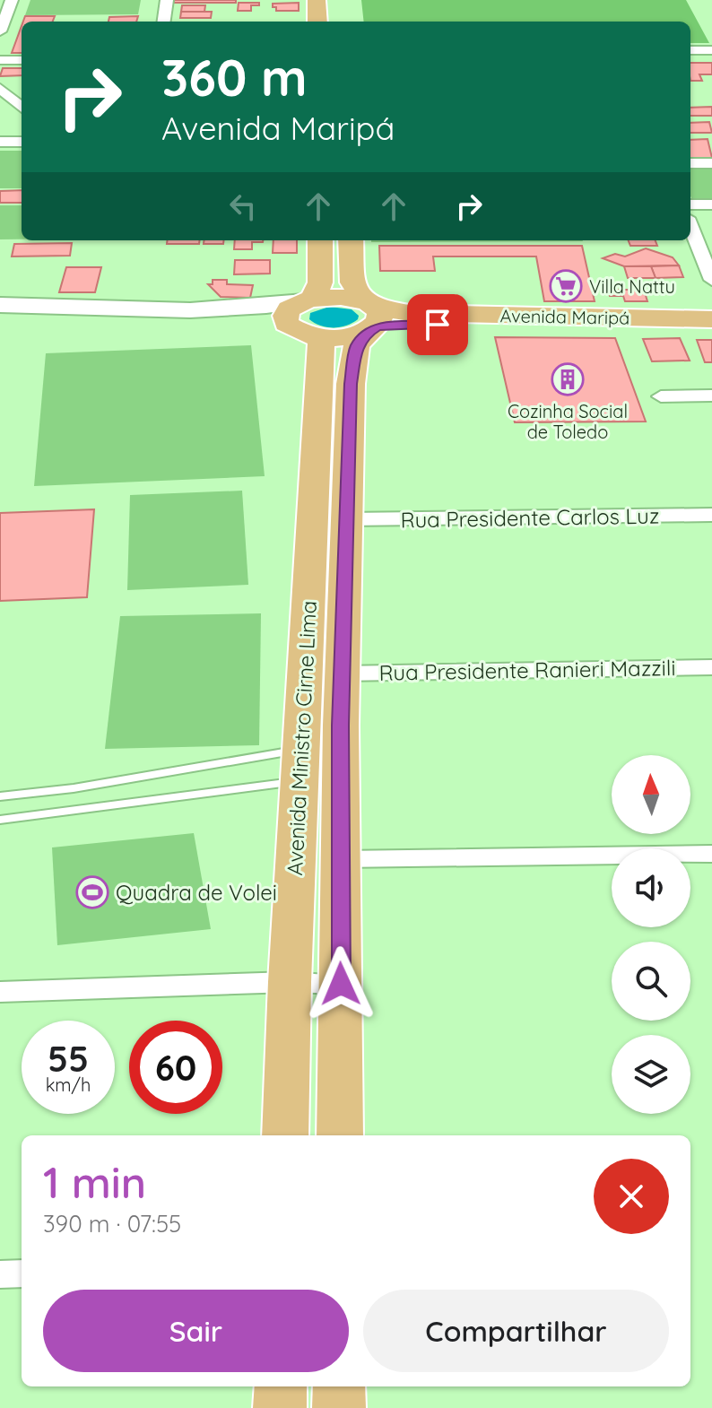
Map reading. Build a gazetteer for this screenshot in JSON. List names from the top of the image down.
{
  "streets": {
    "main road": ["Avenida Maripá", "Avenida Ministro Cirne Lima"],
    "street": ["Rua Presidente Carlos Luz", "Rua Presidente Ranieri Mazzili"]
  },
  "places": {
    "supermarket": ["Villa Nattu"],
    "building": ["Cozinha Social de Toledo"],
    "sports": ["Quadra de Volei"]
  },
  "north": "top",
  "page": {
    "turn": ["360 m", "Avenida Maripá"],
    "speed": "55 km/h",
    "limit": "60",
    "heading": ["1 min", "390 m · 07:55"],
    "buttons": ["Sair", "Compartilhar"]
  }
}
